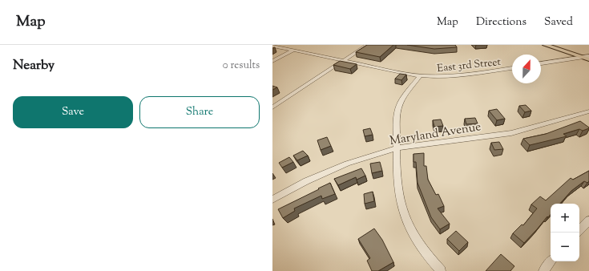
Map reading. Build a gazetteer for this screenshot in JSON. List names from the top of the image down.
{
  "streets": {
    "street": ["East 3rd Street", "Maryland Avenue"]
  },
  "north": "top",
  "page": {
    "header": "Map",
    "nav": ["Map", "Directions", "Saved"],
    "heading": ["Nearby", "0 results"],
    "buttons": ["Save", "Share"],
    "map_buttons": ["+", "−"]
  }
}
